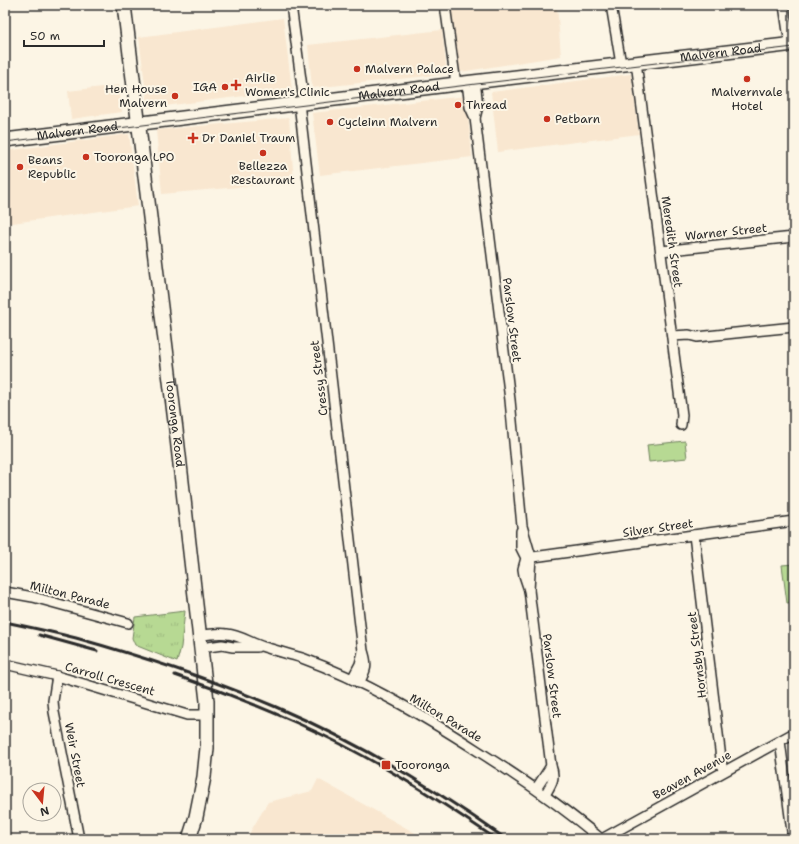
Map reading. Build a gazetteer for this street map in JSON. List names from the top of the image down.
{
  "streets": {
    "main road": ["Malvern Road", "Tooronga Road"],
    "street": [
      "Warner Street",
      "Meredith Street",
      "Parslow Street",
      "Cressy Street",
      "Silver Street",
      "Milton Parade",
      "Hornsby Street",
      "Carroll Crescent",
      "Weir Street",
      "Beaven Avenue"
    ]
  },
  "crossings": [
    ["Malvern Road", "Meredith Street"],
    ["Malvern Road", "Parslow Street"],
    ["Malvern Road", "Cressy Street"],
    ["Malvern Road", "Tooronga Road"],
    ["Warner Street", "Meredith Street"],
    ["Parslow Street", "Silver Street"],
    ["Parslow Street", "Milton Parade"],
    ["Cressy Street", "Milton Parade"],
    ["Tooronga Road", "Milton Parade"],
    ["Tooronga Road", "Carroll Crescent"],
    ["Silver Street", "Hornsby Street"],
    ["Milton Parade", "Beaven Avenue"],
    ["Hornsby Street", "Beaven Avenue"],
    ["Carroll Crescent", "Weir Street"]
  ],
  "places": {
    "other": [
      "Malvern Palace",
      "Malvernvale Hotel",
      "IGA",
      "Hen House Malvern",
      "Thread",
      "Petbarn",
      "Cycleinn Malvern",
      "Bellezza Restaurant",
      "Tooronga LPO",
      "Beans Republic"
    ],
    "health": ["Airlie Women's Clinic", "Dr Daniel Traum"],
    "transit": ["Tooronga"]
  },
  "scale_bar": "50 m",
  "north": "bottom"
}
